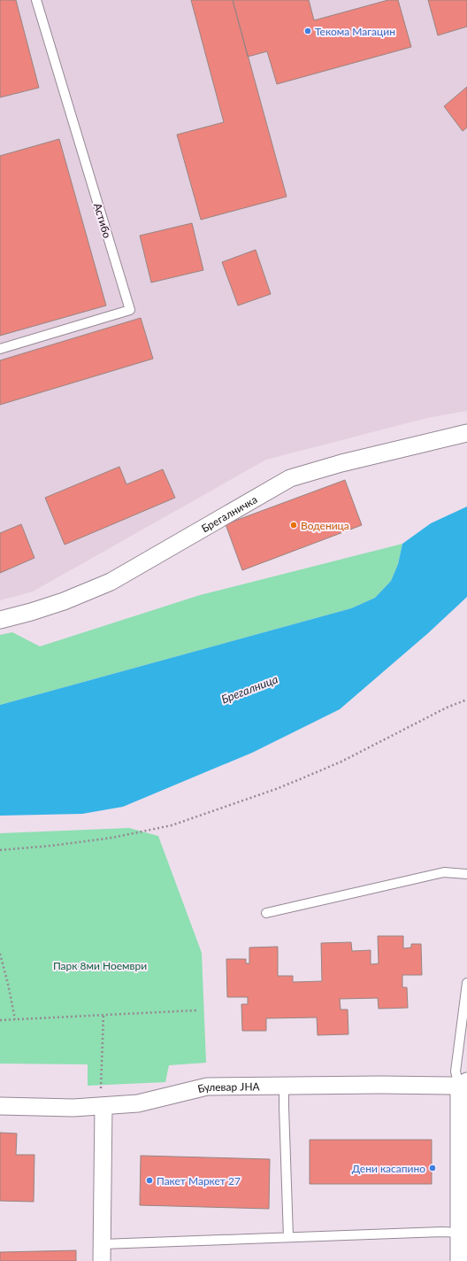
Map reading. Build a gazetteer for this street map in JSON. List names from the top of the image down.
{
  "streets": {
    "street": ["Брегалничка", "Булевар ЈНА"],
    "lane": ["Астибо"]
  },
  "water": ["Брегалница"],
  "parks": ["Парк 8ми Ноември"],
  "places": [
    "Текома Магацин",
    "Воденица",
    "Дени касапино",
    "Пакет Маркет 27"
  ]
}
